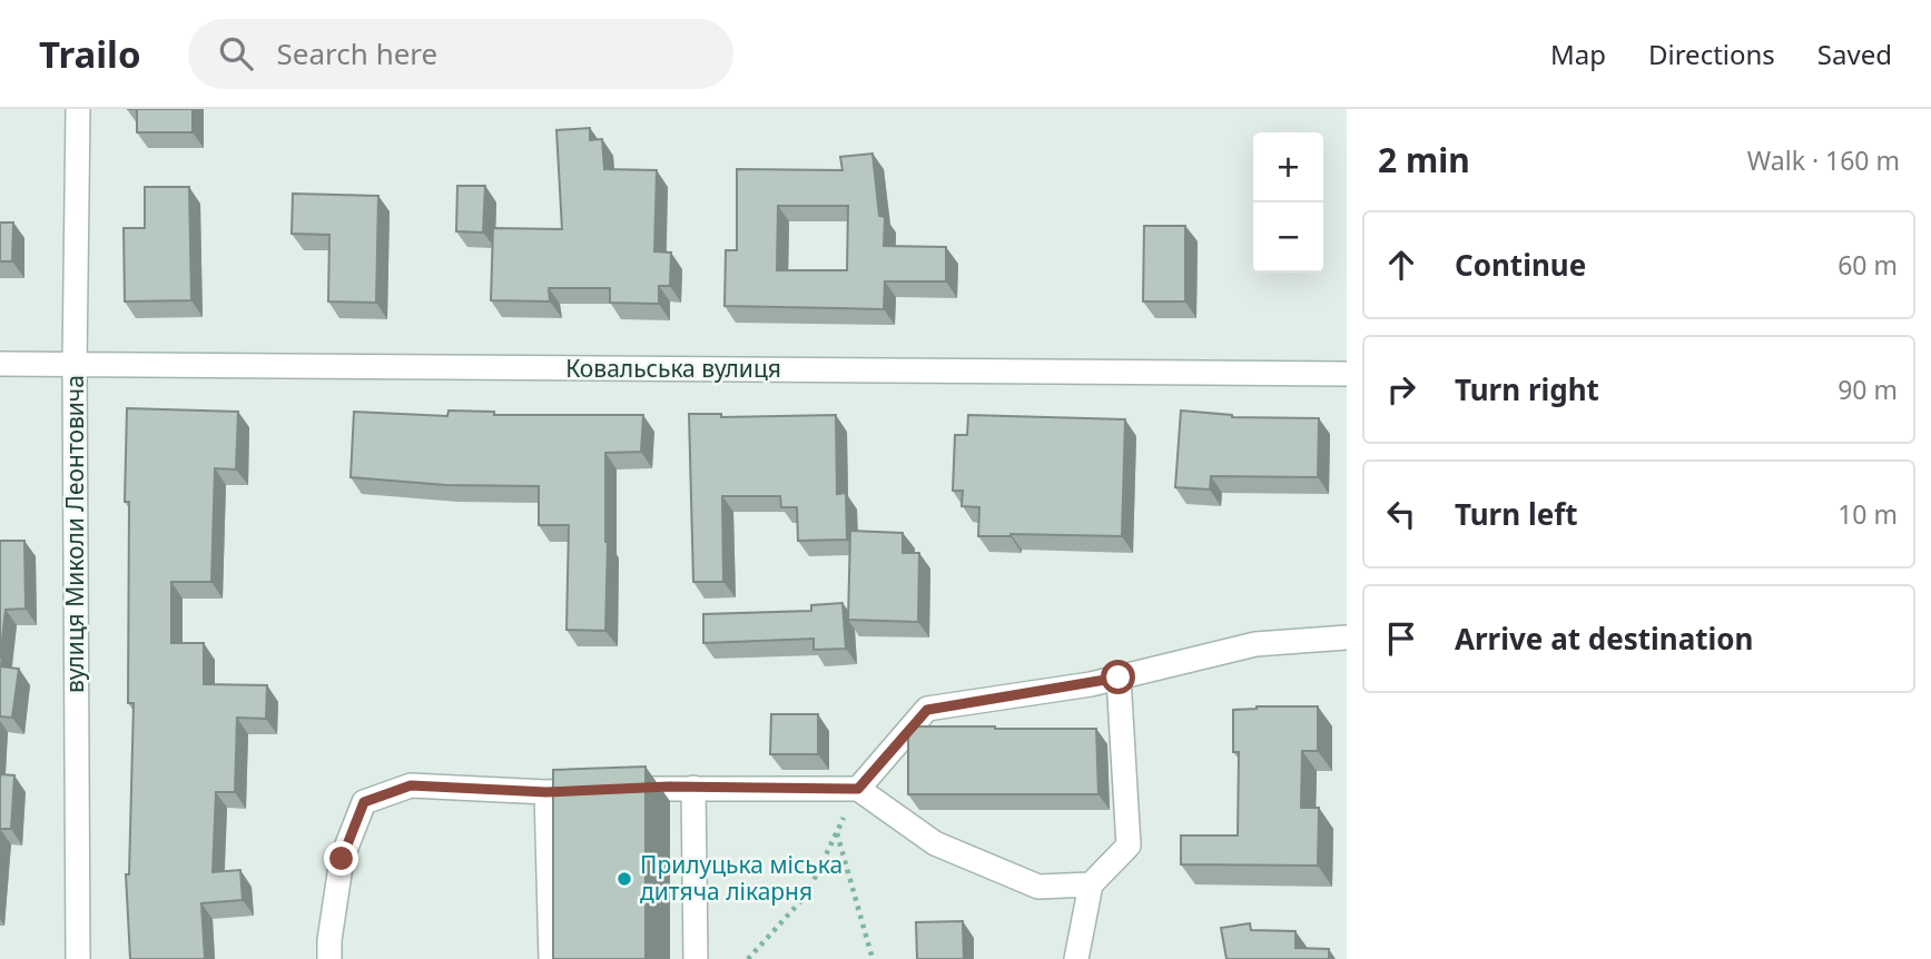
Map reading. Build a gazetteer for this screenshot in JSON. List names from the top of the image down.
{
  "streets": {
    "street": ["Ковальська вулиця", "вулиця Миколи Леонтовича"]
  },
  "crossings": [
    ["Ковальська вулиця", "вулиця Миколи Леонтовича"]
  ],
  "places": ["Прилуцька міська дитяча лікарня"],
  "page": {
    "header": "Trailo",
    "search": "Search here",
    "nav": ["Map", "Directions", "Saved"],
    "heading": ["2 min", "Walk · 160 m"],
    "map_buttons": ["+", "−"],
    "list": [
      ["Continue", "60 m"],
      ["Turn right", "90 m"],
      ["Turn left", "10 m"],
      "Arrive at destination"
    ]
  }
}
